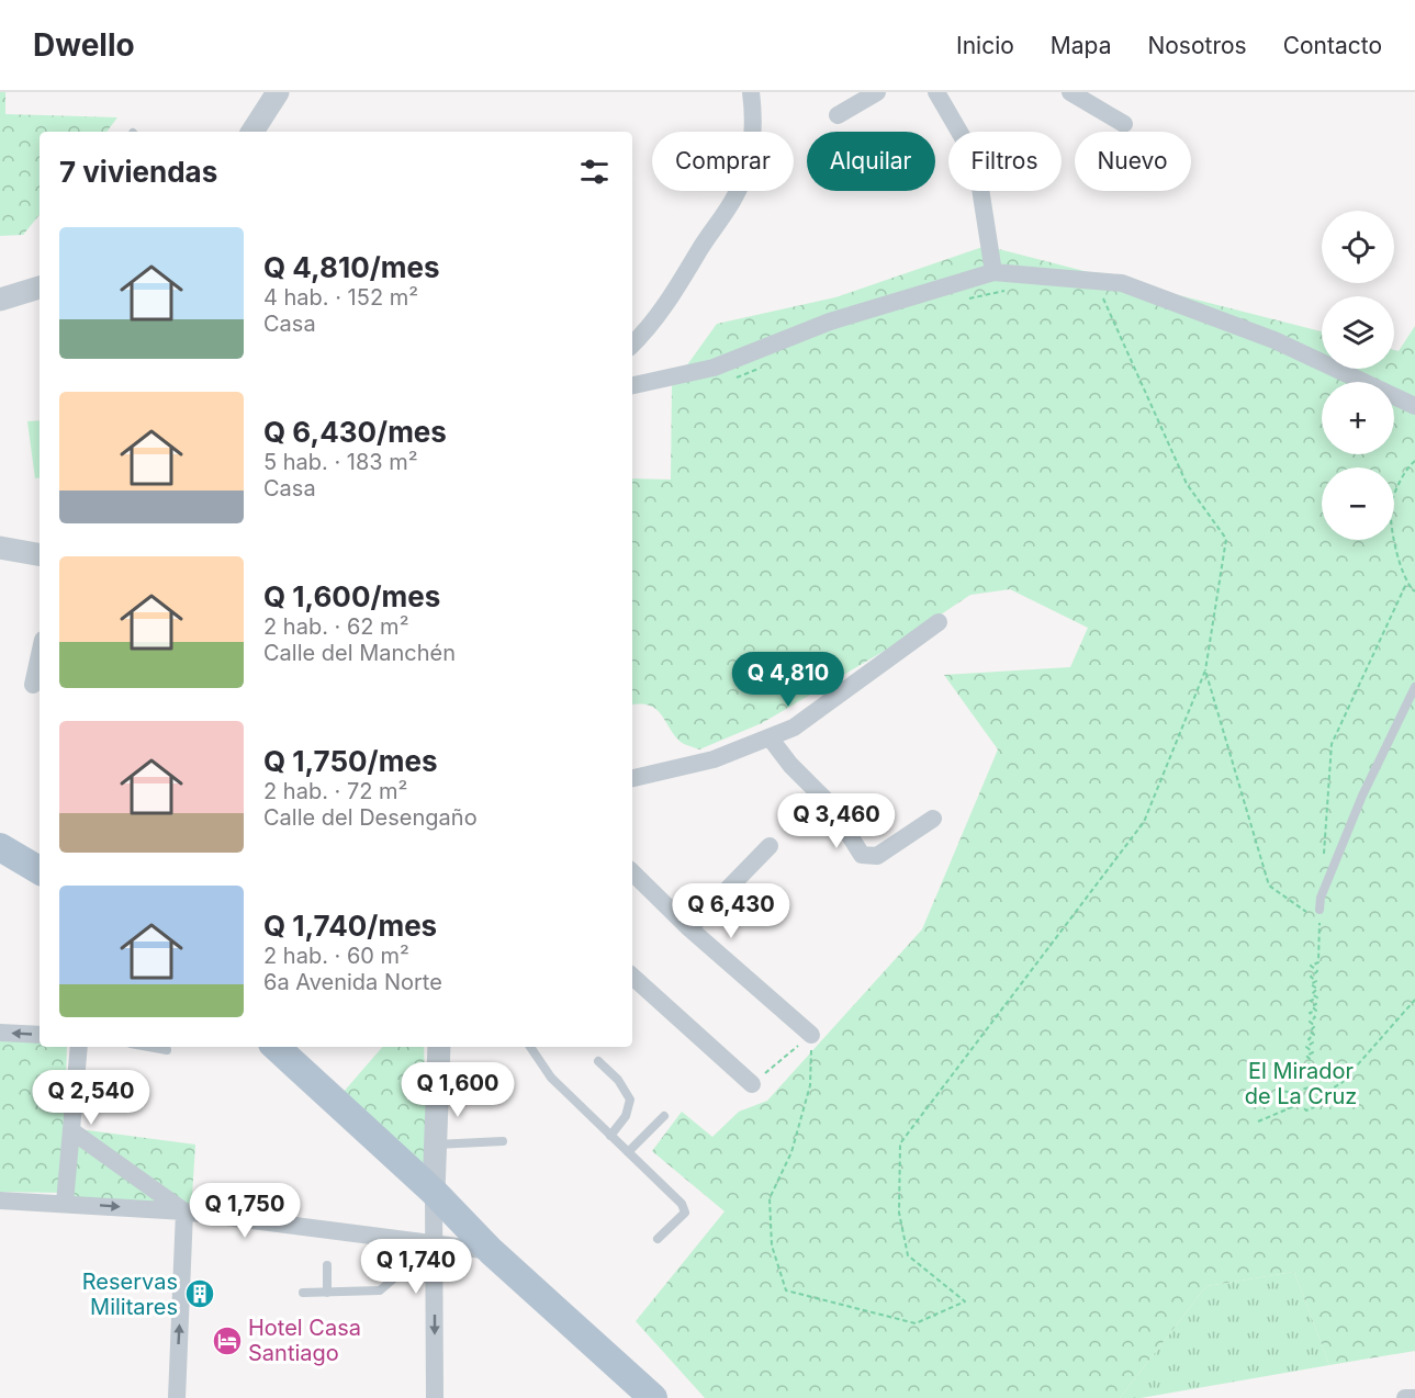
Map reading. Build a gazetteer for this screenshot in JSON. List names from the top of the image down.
{
  "parks": ["El Mirador de La Cruz"],
  "places": {
    "building": ["Reservas Militares"],
    "hotel": ["Hotel Casa Santiago"]
  },
  "page": {
    "header": "Dwello",
    "nav": [
      "Inicio",
      "Mapa",
      "Nosotros",
      "Contacto"
    ],
    "chip": [
      "Comprar",
      "Alquilar",
      "Filtros",
      "Nuevo"
    ],
    "heading": "7 viviendas",
    "map_buttons": ["+", "−"],
    "list": [
      {
        "name": "Q 4,810/mes",
        "note": "4 hab. · 152 m² · Casa"
      },
      {
        "name": "Q 6,430/mes",
        "note": "5 hab. · 183 m² · Casa"
      },
      {
        "name": "Q 1,600/mes",
        "note": "2 hab. · 62 m² · Calle del Manchén"
      },
      {
        "name": "Q 1,750/mes",
        "note": "2 hab. · 72 m² · Calle del Desengaño"
      },
      {
        "name": "Q 1,740/mes",
        "note": "2 hab. · 60 m² · 6a Avenida Norte"
      }
    ],
    "price": [
      "Q 4,810",
      "Q 3,460",
      "Q 6,430",
      "Q 1,600",
      "Q 2,540",
      "Q 1,750",
      "Q 1,740"
    ]
  }
}
